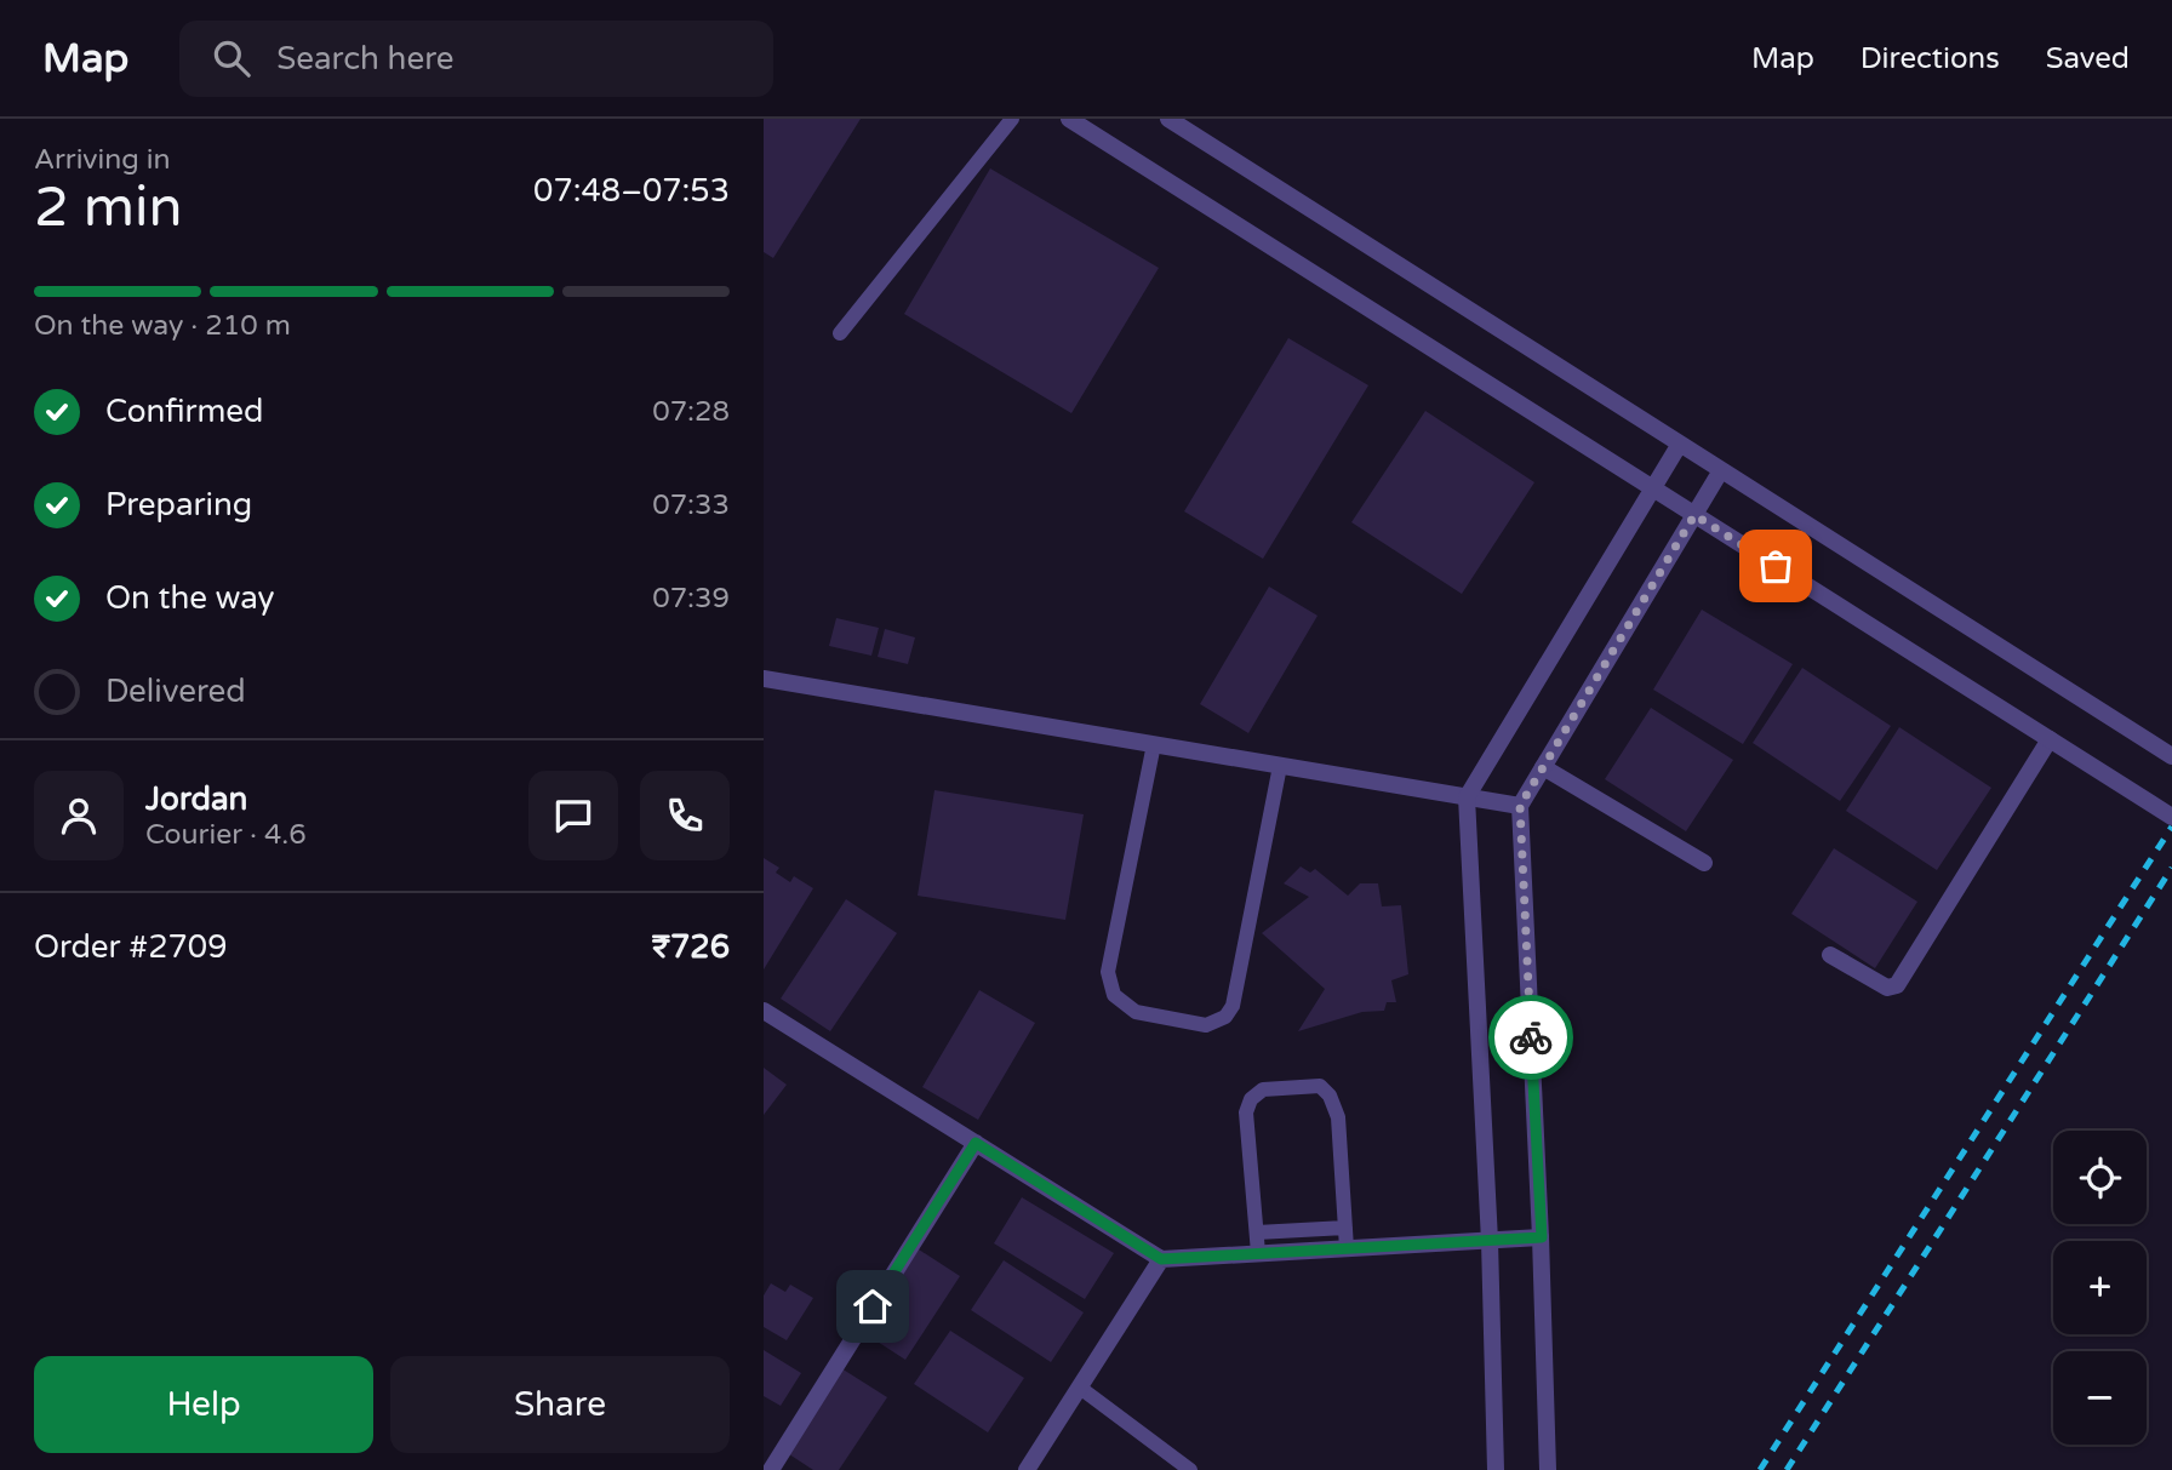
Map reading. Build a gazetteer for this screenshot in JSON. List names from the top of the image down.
{
  "page": {
    "header": "Map",
    "search": "Search here",
    "nav": ["Map", "Directions", "Saved"],
    "heading": ["2 min", "Arriving in", "07:48–07:53"],
    "panel": [
      "Jordan",
      "Courier · 4.6",
      "Order #2709",
      "₹726"
    ],
    "bar": "On the way · 210 m",
    "list": [
      ["Confirmed", "07:28"],
      ["Preparing", "07:33"],
      ["On the way", "07:39"],
      "Delivered"
    ],
    "map_buttons": ["+", "−"],
    "buttons": ["Help", "Share"]
  }
}
